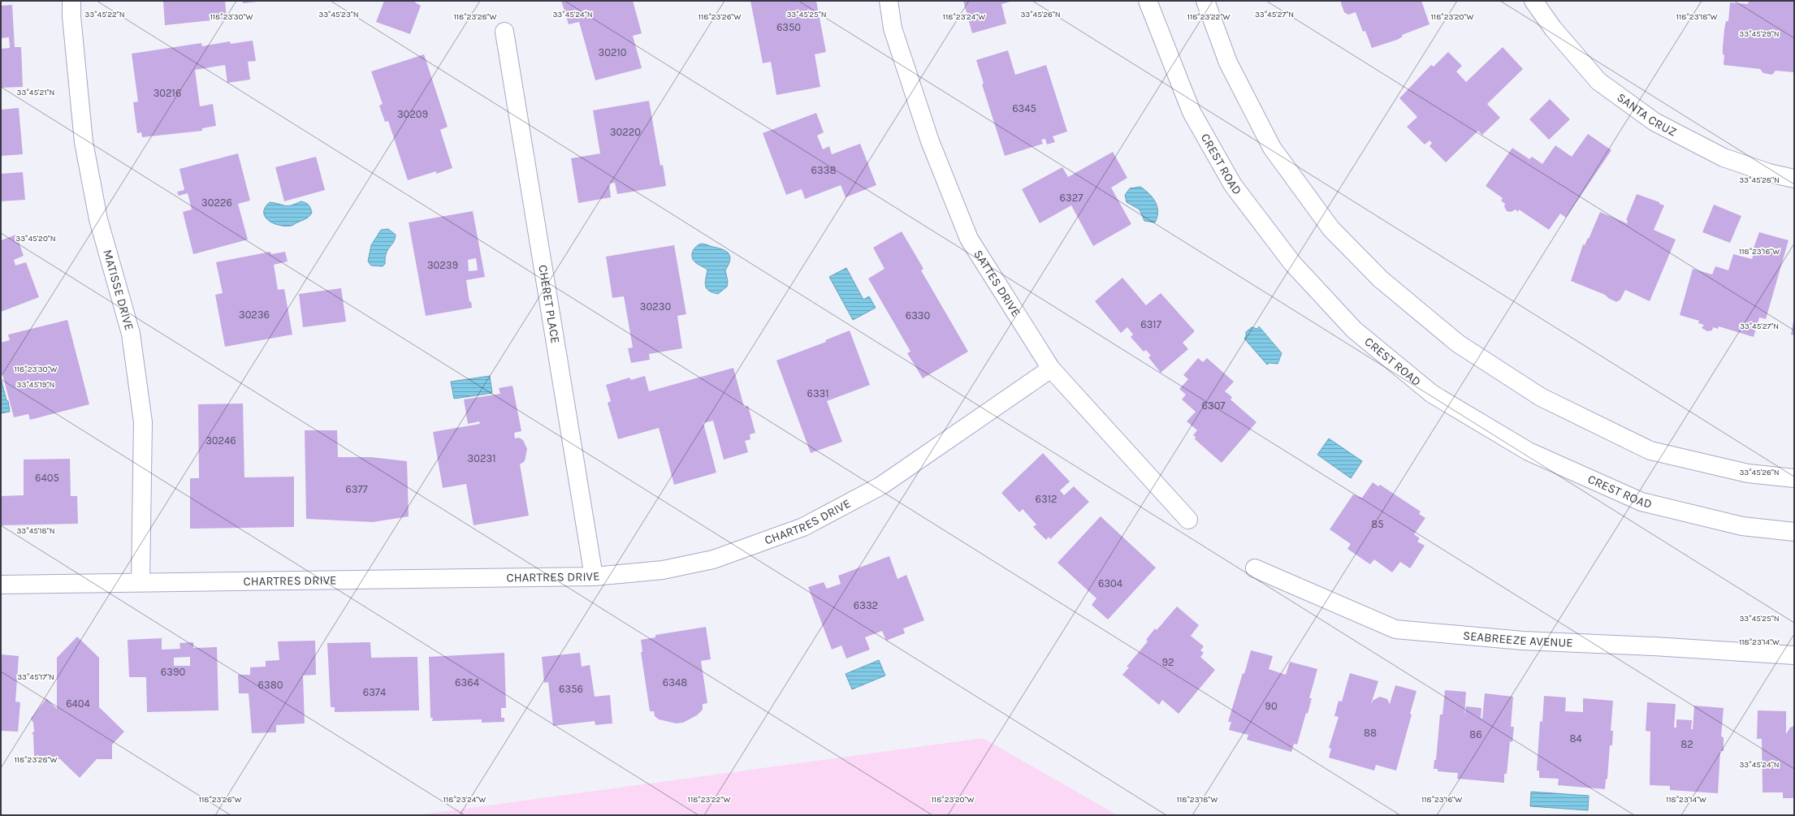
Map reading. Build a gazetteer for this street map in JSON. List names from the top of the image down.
{
  "streets": {
    "street": [
      "SANTA CRUZ",
      "CREST ROAD",
      "SATTES DRIVE",
      "MATISSE DRIVE",
      "CHERET PLACE",
      "CHARTRES DRIVE",
      "SEABREEZE AVENUE"
    ]
  },
  "crossings": [
    ["SATTES DRIVE", "CHARTRES DRIVE"],
    ["MATISSE DRIVE", "CHARTRES DRIVE"],
    ["CHERET PLACE", "CHARTRES DRIVE"]
  ],
  "house_numbers": [
    "6350",
    "30210",
    "30216",
    "6345",
    "30209",
    "30220",
    "6338",
    "6327",
    "30226",
    "30239",
    "30230",
    "30236",
    "6330",
    "6317",
    "6331",
    "6307",
    "30246",
    "30231",
    "6405",
    "6377",
    "6312",
    "85",
    "6304",
    "6332",
    "92",
    "6390",
    "6364",
    "6348",
    "6380",
    "6356",
    "6374",
    "6404",
    "90",
    "88",
    "86",
    "84",
    "82"
  ],
  "coordinates": [
    "33°45'22\"N",
    "33°45'23\"N",
    "33°45'24\"N",
    "33°45'25\"N",
    "33°45'26\"N",
    "33°45'27\"N",
    "118°23'28\"W",
    "118°23'30\"W",
    "118°23'26\"W",
    "118°23'24\"W",
    "118°23'22\"W",
    "118°23'20\"W",
    "118°23'18\"W",
    "33°45'29\"N",
    "33°45'21\"N",
    "33°45'28\"N",
    "33°45'20\"N",
    "118°23'16\"W",
    "33°45'19\"N",
    "33°45'18\"N",
    "118°23'14\"W",
    "33°45'17\"N"
  ]
}
